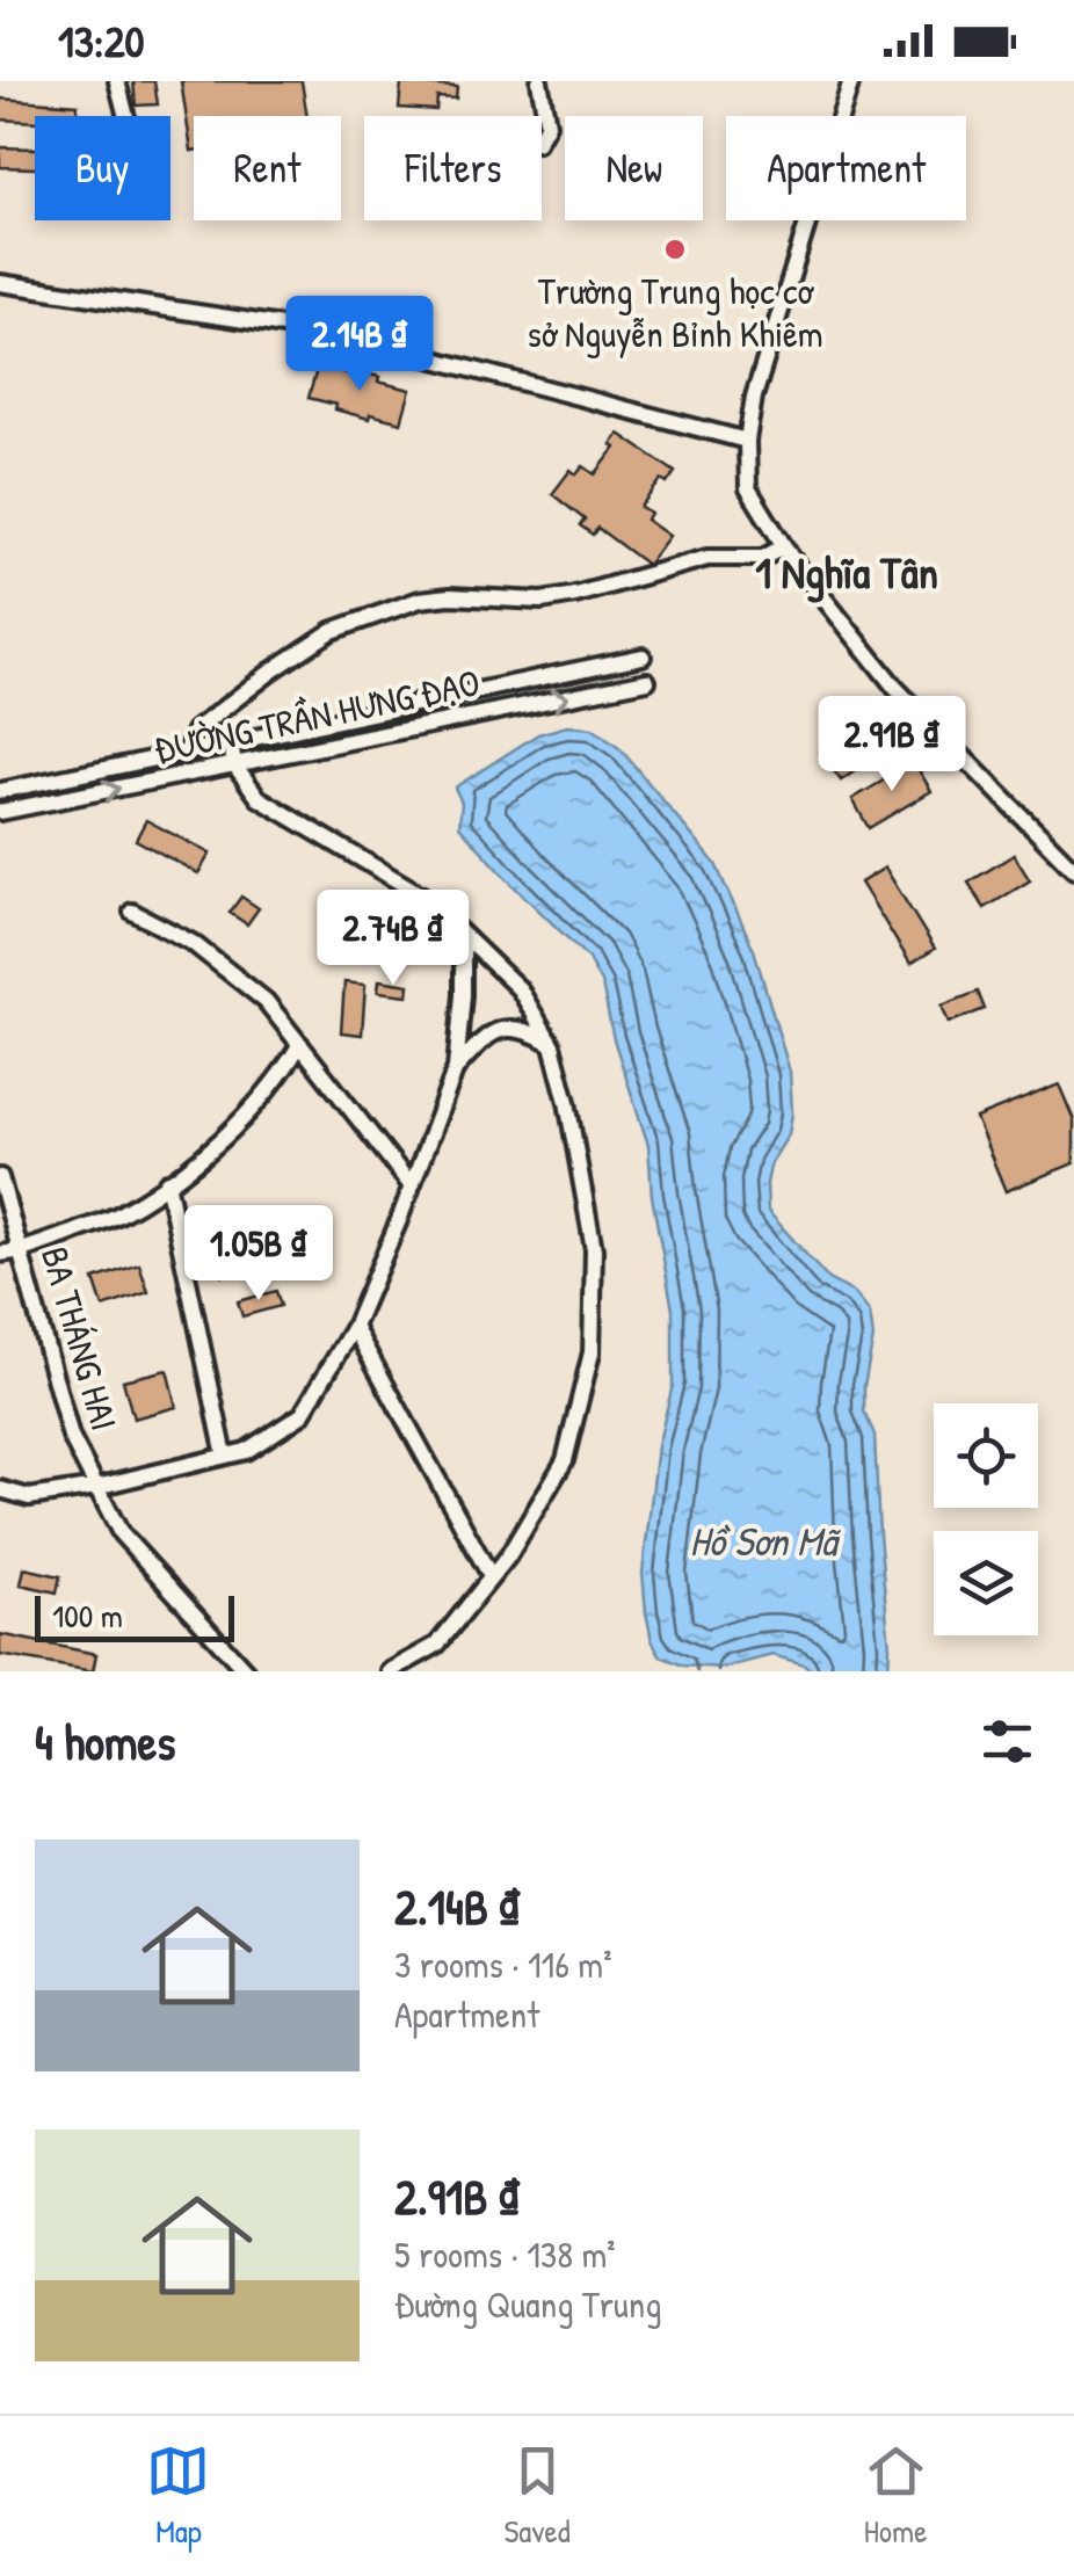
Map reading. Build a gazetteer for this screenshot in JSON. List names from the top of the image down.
{
  "streets": {
    "street": ["ĐƯỜNG TRẦN HƯNG ĐẠO", "BA THÁNG HAI"]
  },
  "districts": ["1 Nghĩa Tân"],
  "water": ["Hồ Sơn Mã"],
  "places": ["Trường Trung học cơ sở Nguyễn Bỉnh Khiêm"],
  "scale_bar": "100 m",
  "page": {
    "status": "13:20",
    "chip": [
      "Buy",
      "Rent",
      "Filters",
      "New",
      "Apartment"
    ],
    "price": [
      "2.14B ₫",
      "2.91B ₫",
      "2.74B ₫",
      "1.05B ₫"
    ],
    "scale": "100 m",
    "heading": "4 homes",
    "list": [
      {
        "name": "2.14B ₫",
        "note": "3 rooms · 116 m² · Apartment"
      },
      {
        "name": "2.91B ₫",
        "note": "5 rooms · 138 m² · Đường Quang Trung"
      }
    ],
    "tabs": ["Map", "Saved", "Home"]
  }
}
